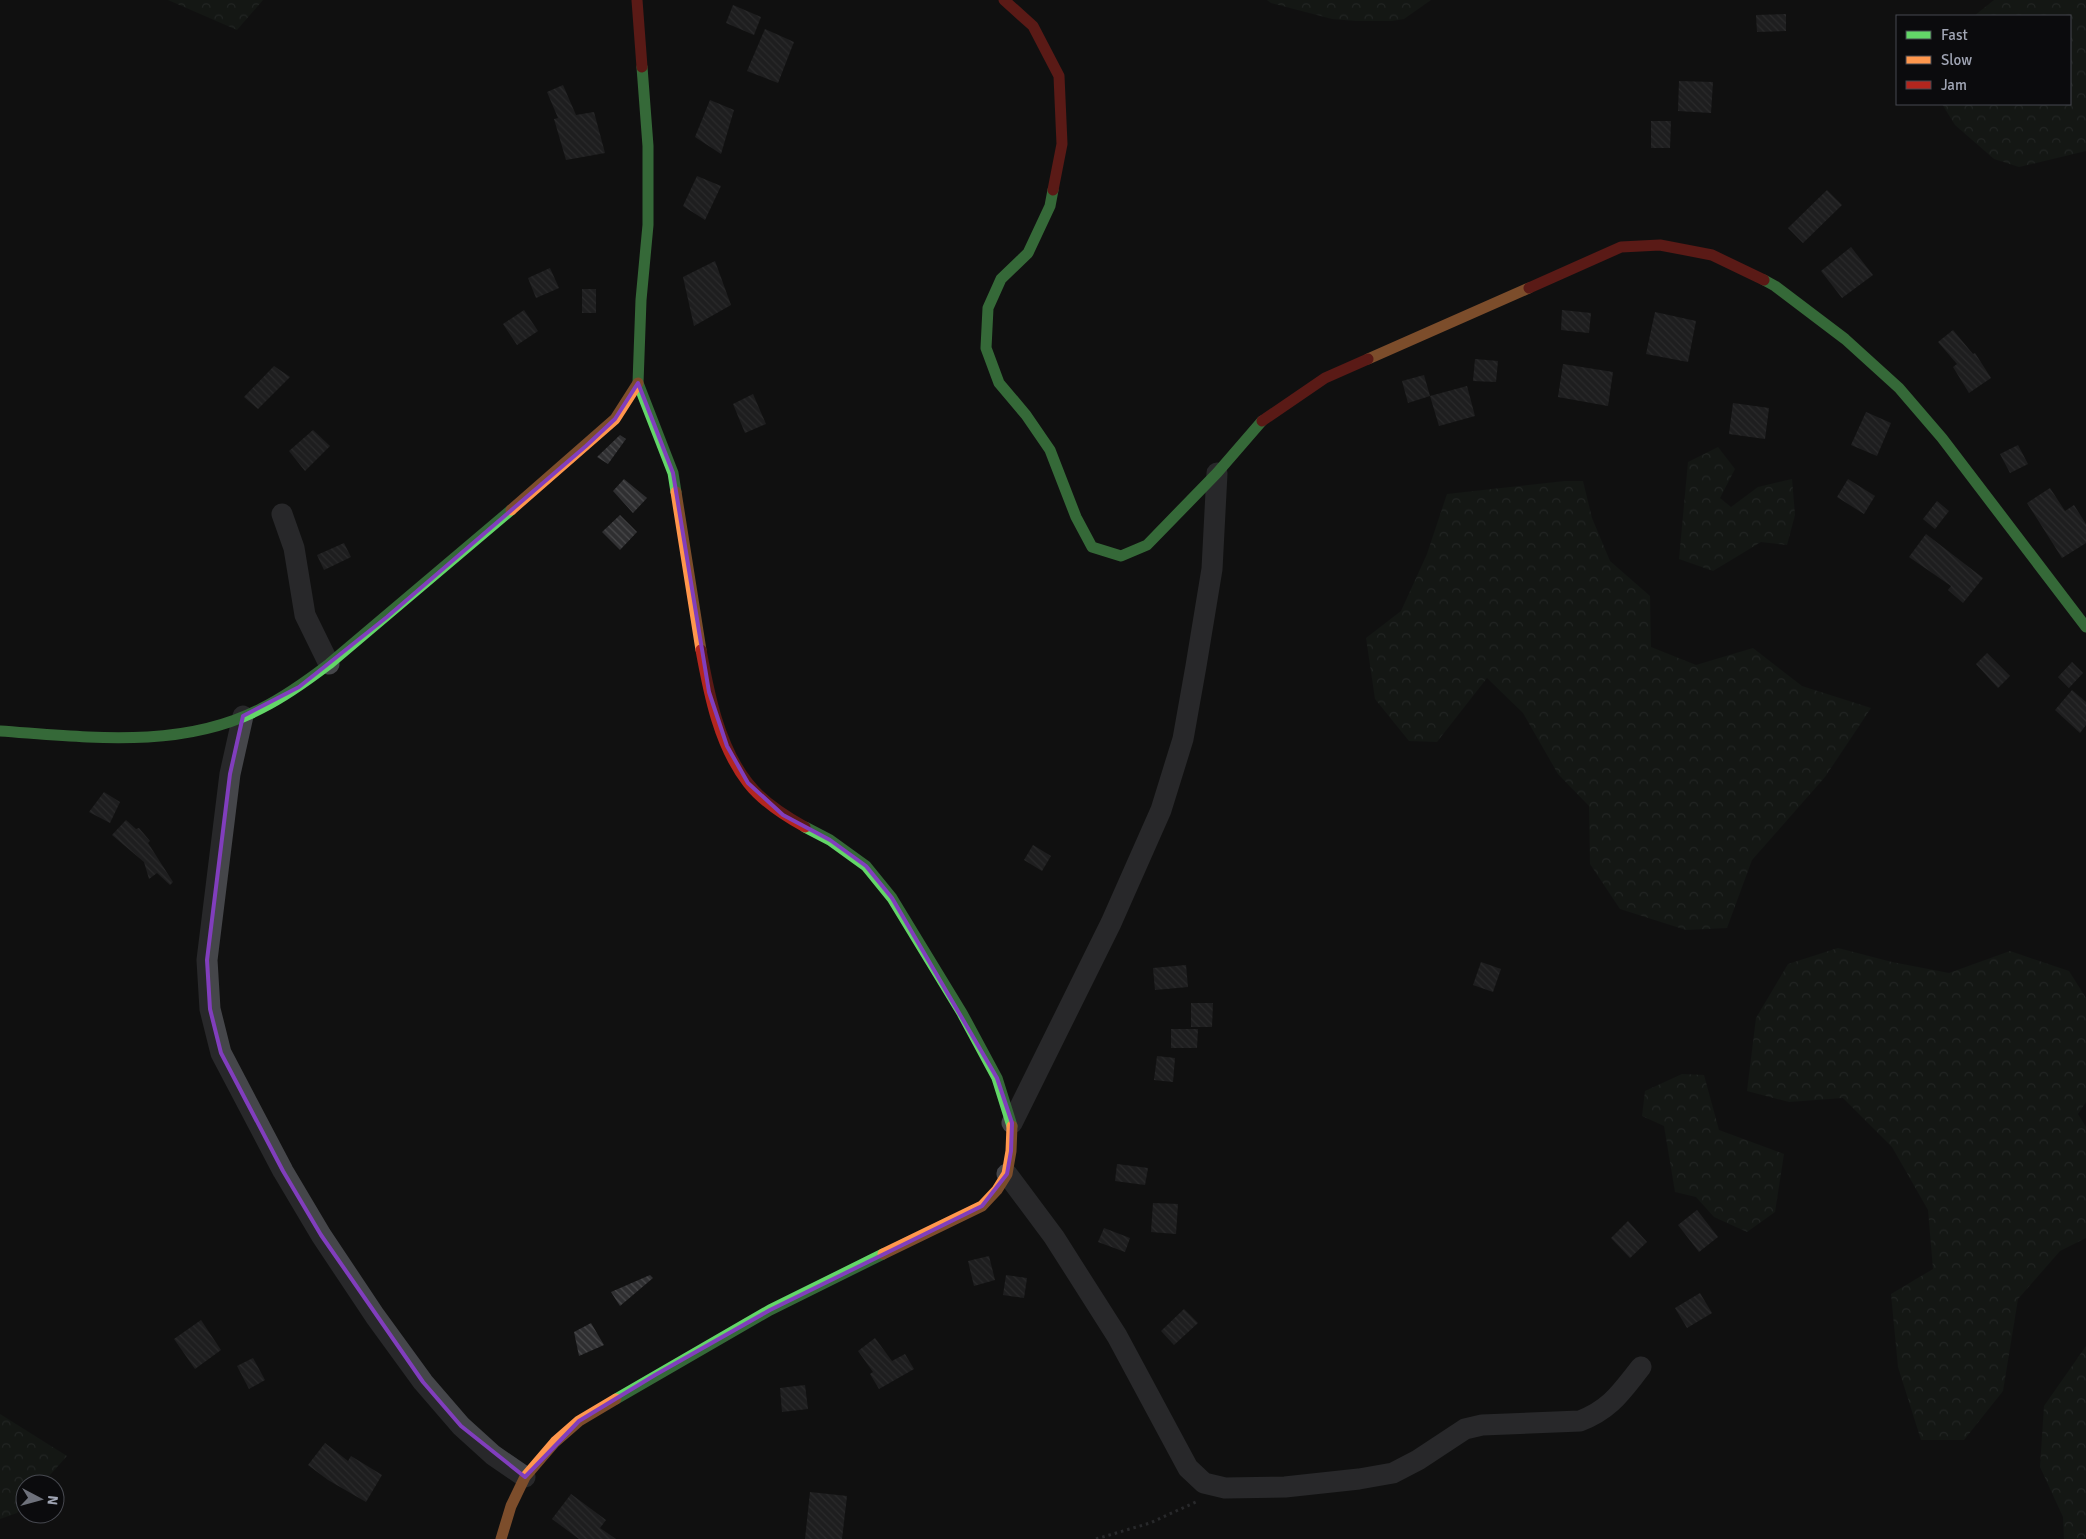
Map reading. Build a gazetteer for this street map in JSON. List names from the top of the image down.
{
  "legend": ["Fast", "Slow", "Jam"],
  "north": "right"
}
